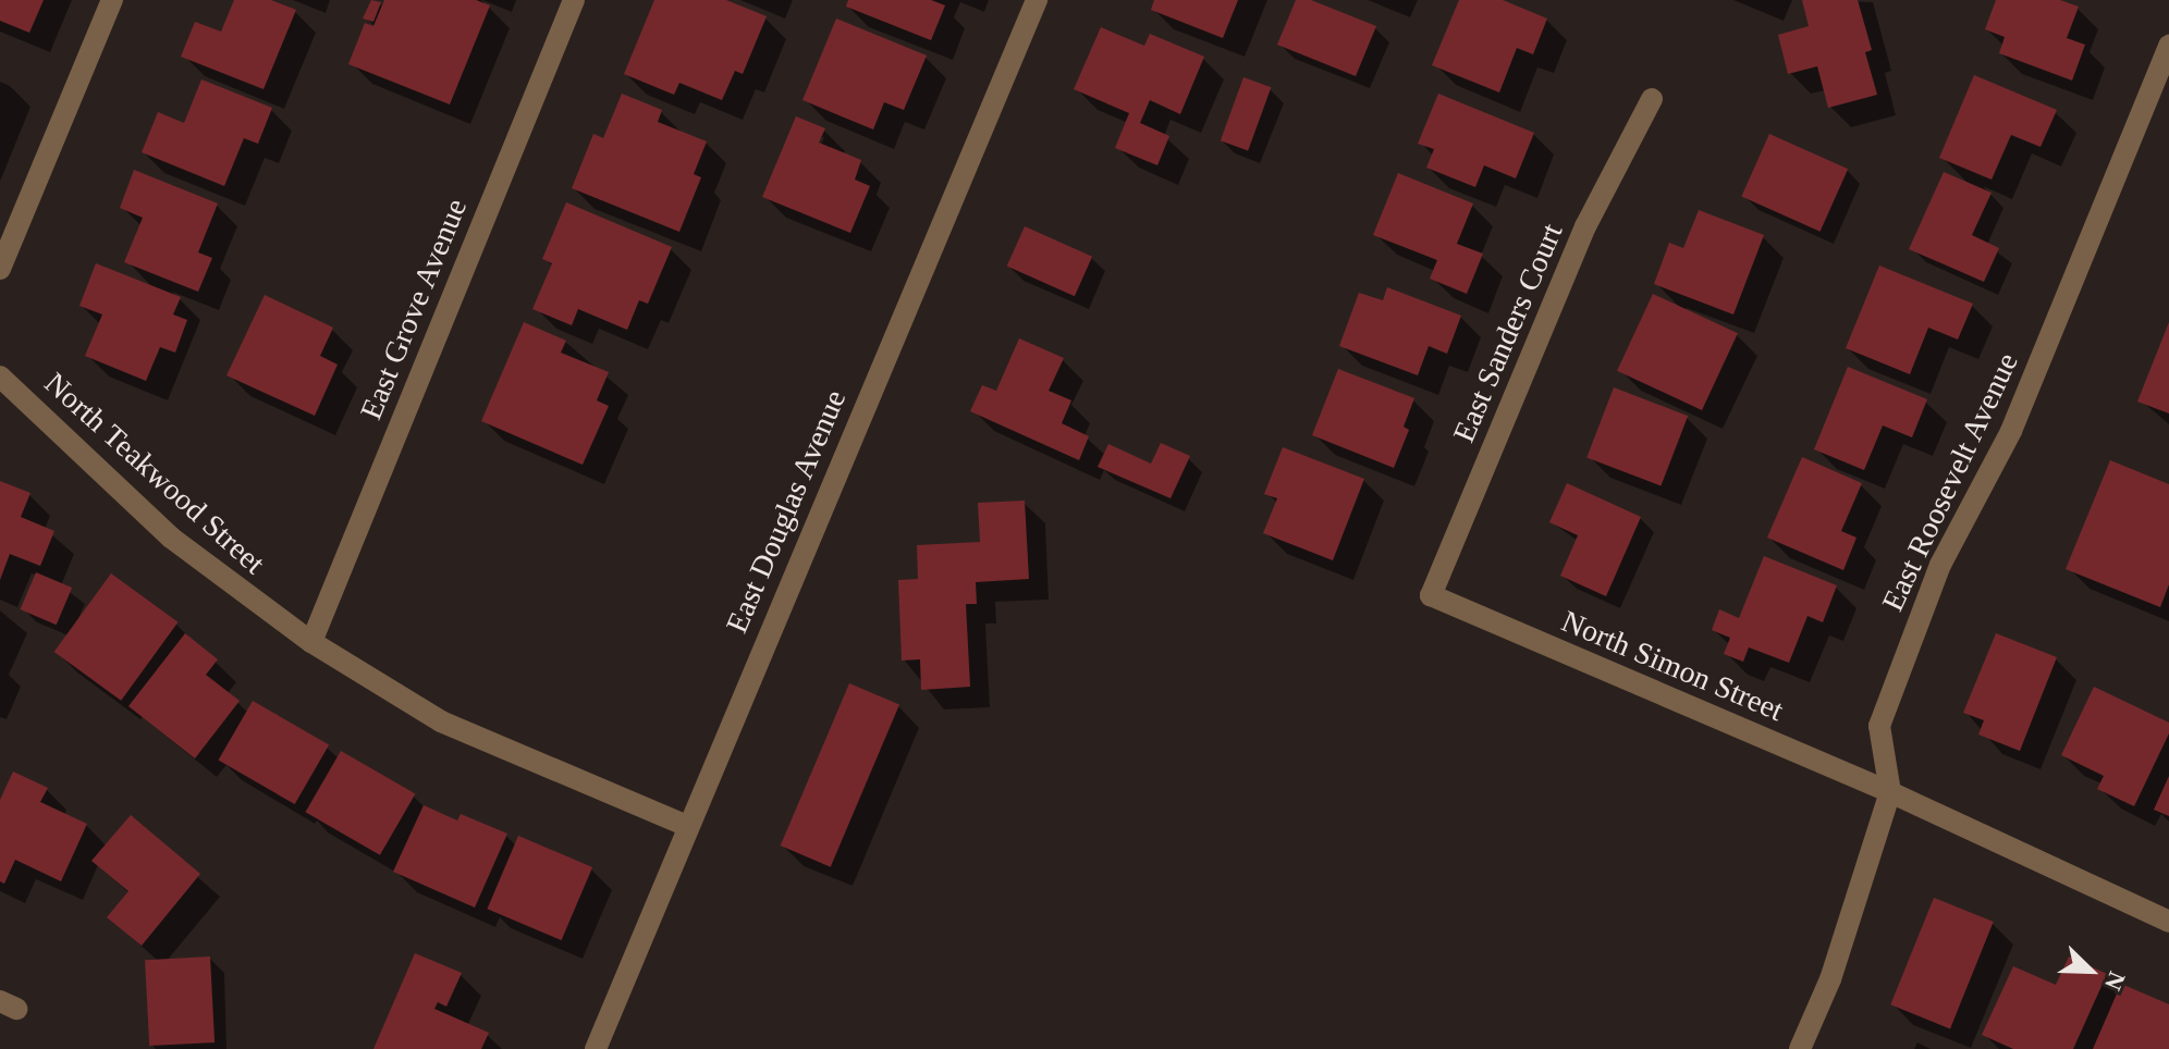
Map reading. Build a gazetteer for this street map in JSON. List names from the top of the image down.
{
  "streets": {
    "street": [
      "East Grove Avenue",
      "East Sanders Court",
      "North Teakwood Street",
      "East Roosevelt Avenue",
      "East Douglas Avenue",
      "North Simon Street"
    ]
  },
  "crossings": [
    ["East Grove Avenue", "North Teakwood Street"],
    ["East Sanders Court", "North Simon Street"],
    ["North Teakwood Street", "East Douglas Avenue"],
    ["East Roosevelt Avenue", "North Simon Street"]
  ],
  "north": "bottom right"
}
